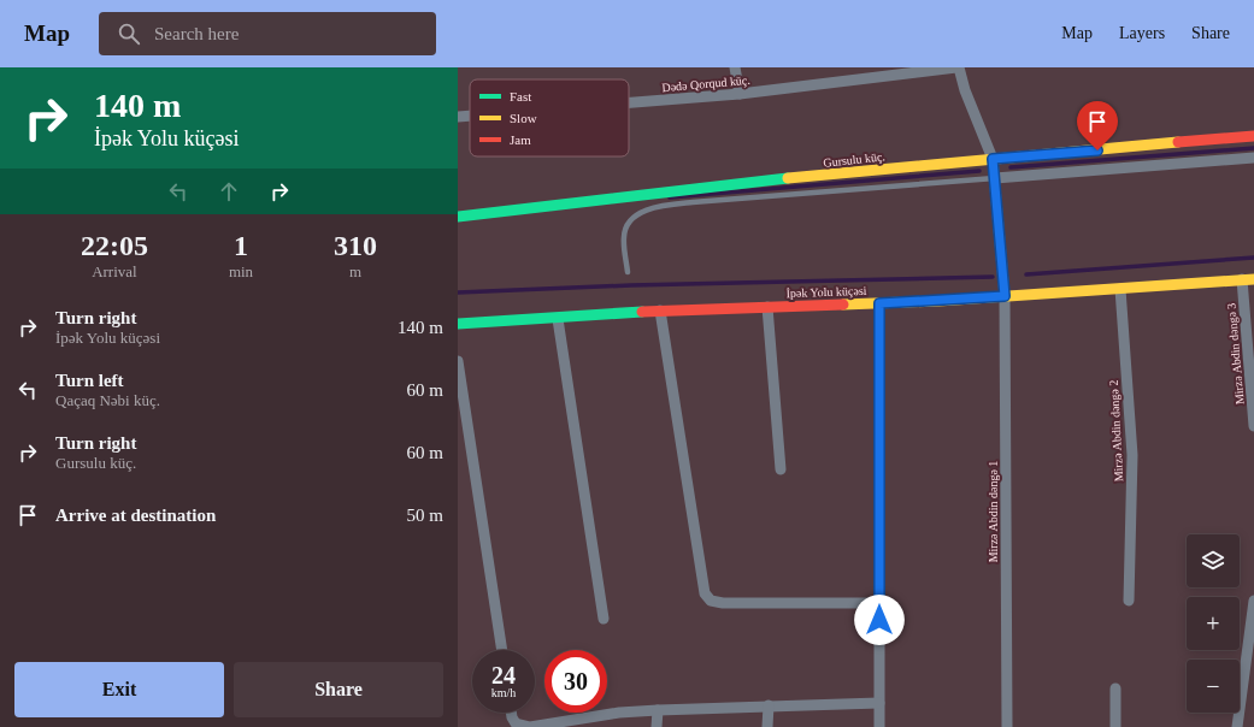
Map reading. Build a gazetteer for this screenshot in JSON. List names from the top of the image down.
{
  "streets": {
    "street": [
      "Dədə Qorqud küç.",
      "Gursulu küç.",
      "İpək Yolu küçəsi",
      "Mirzə Abdin dəngə 3",
      "Mirzə Abdin dəngə 2",
      "Mirzə Abdin dəngə 1"
    ]
  },
  "crossings": [
    ["Dədə Qorqud küç.", "Mirzə Abdin dəngə 1"],
    ["Gursulu küç.", "Mirzə Abdin dəngə 1"],
    ["İpək Yolu küçəsi", "Mirzə Abdin dəngə 3"],
    ["İpək Yolu küçəsi", "Mirzə Abdin dəngə 2"],
    ["İpək Yolu küçəsi", "Mirzə Abdin dəngə 1"]
  ],
  "legend": ["Fast", "Slow", "Jam"],
  "page": {
    "header": "Map",
    "search": "Search here",
    "nav": ["Map", "Layers", "Share"],
    "turn": ["140 m", "İpək Yolu küçəsi"],
    "eta": [
      "22:05",
      "Arrival",
      "1",
      "min",
      "310",
      "m"
    ],
    "list": [
      {
        "name": "Turn right",
        "note": "İpək Yolu küçəsi",
        "value": "140 m"
      },
      {
        "name": "Turn left",
        "note": "Qaçaq Nəbi küç.",
        "value": "60 m"
      },
      {
        "name": "Turn right",
        "note": "Gursulu küç.",
        "value": "60 m"
      },
      {
        "name": "Arrive at destination",
        "value": "50 m"
      }
    ],
    "map_buttons": ["+", "−"],
    "speed": "24 km/h",
    "limit": "30",
    "buttons": ["Exit", "Share"]
  }
}
